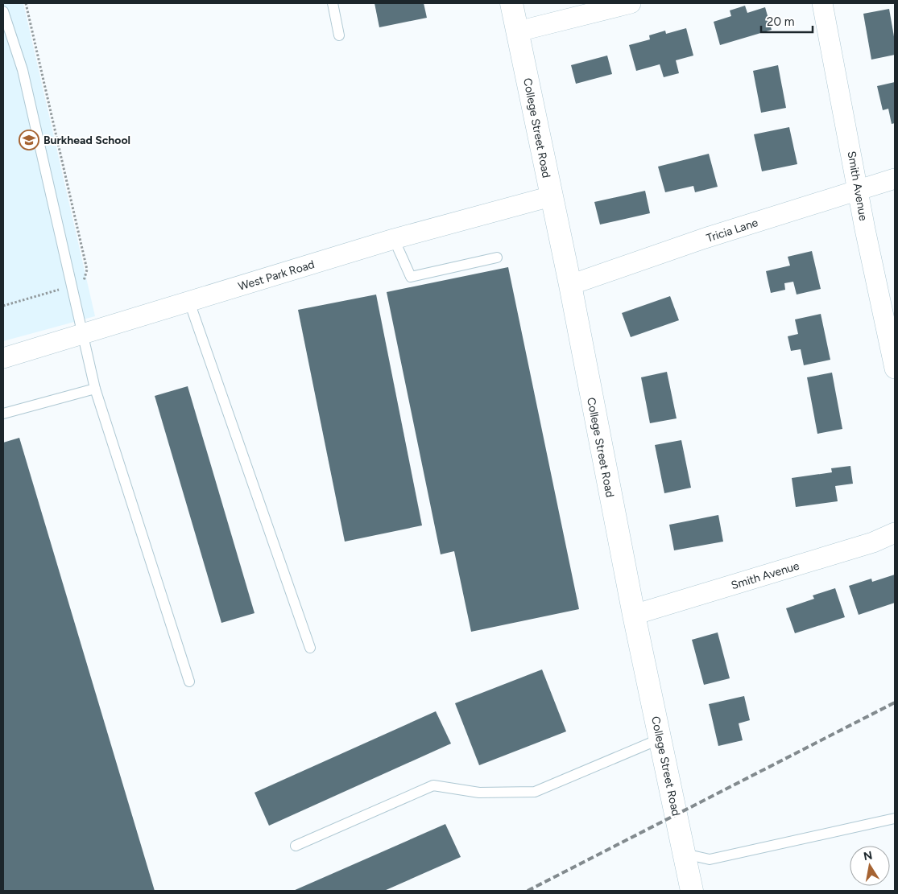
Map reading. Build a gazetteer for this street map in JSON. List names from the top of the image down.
{
  "streets": {
    "street": [
      "College Street Road",
      "Smith Avenue",
      "Tricia Lane",
      "West Park Road"
    ]
  },
  "crossings": [
    ["College Street Road", "Smith Avenue"],
    ["College Street Road", "Tricia Lane"],
    ["College Street Road", "West Park Road"],
    ["Smith Avenue", "Tricia Lane"]
  ],
  "places": {
    "school or university": ["Burkhead School"]
  },
  "scale_bar": "20 m",
  "north": "top"
}
